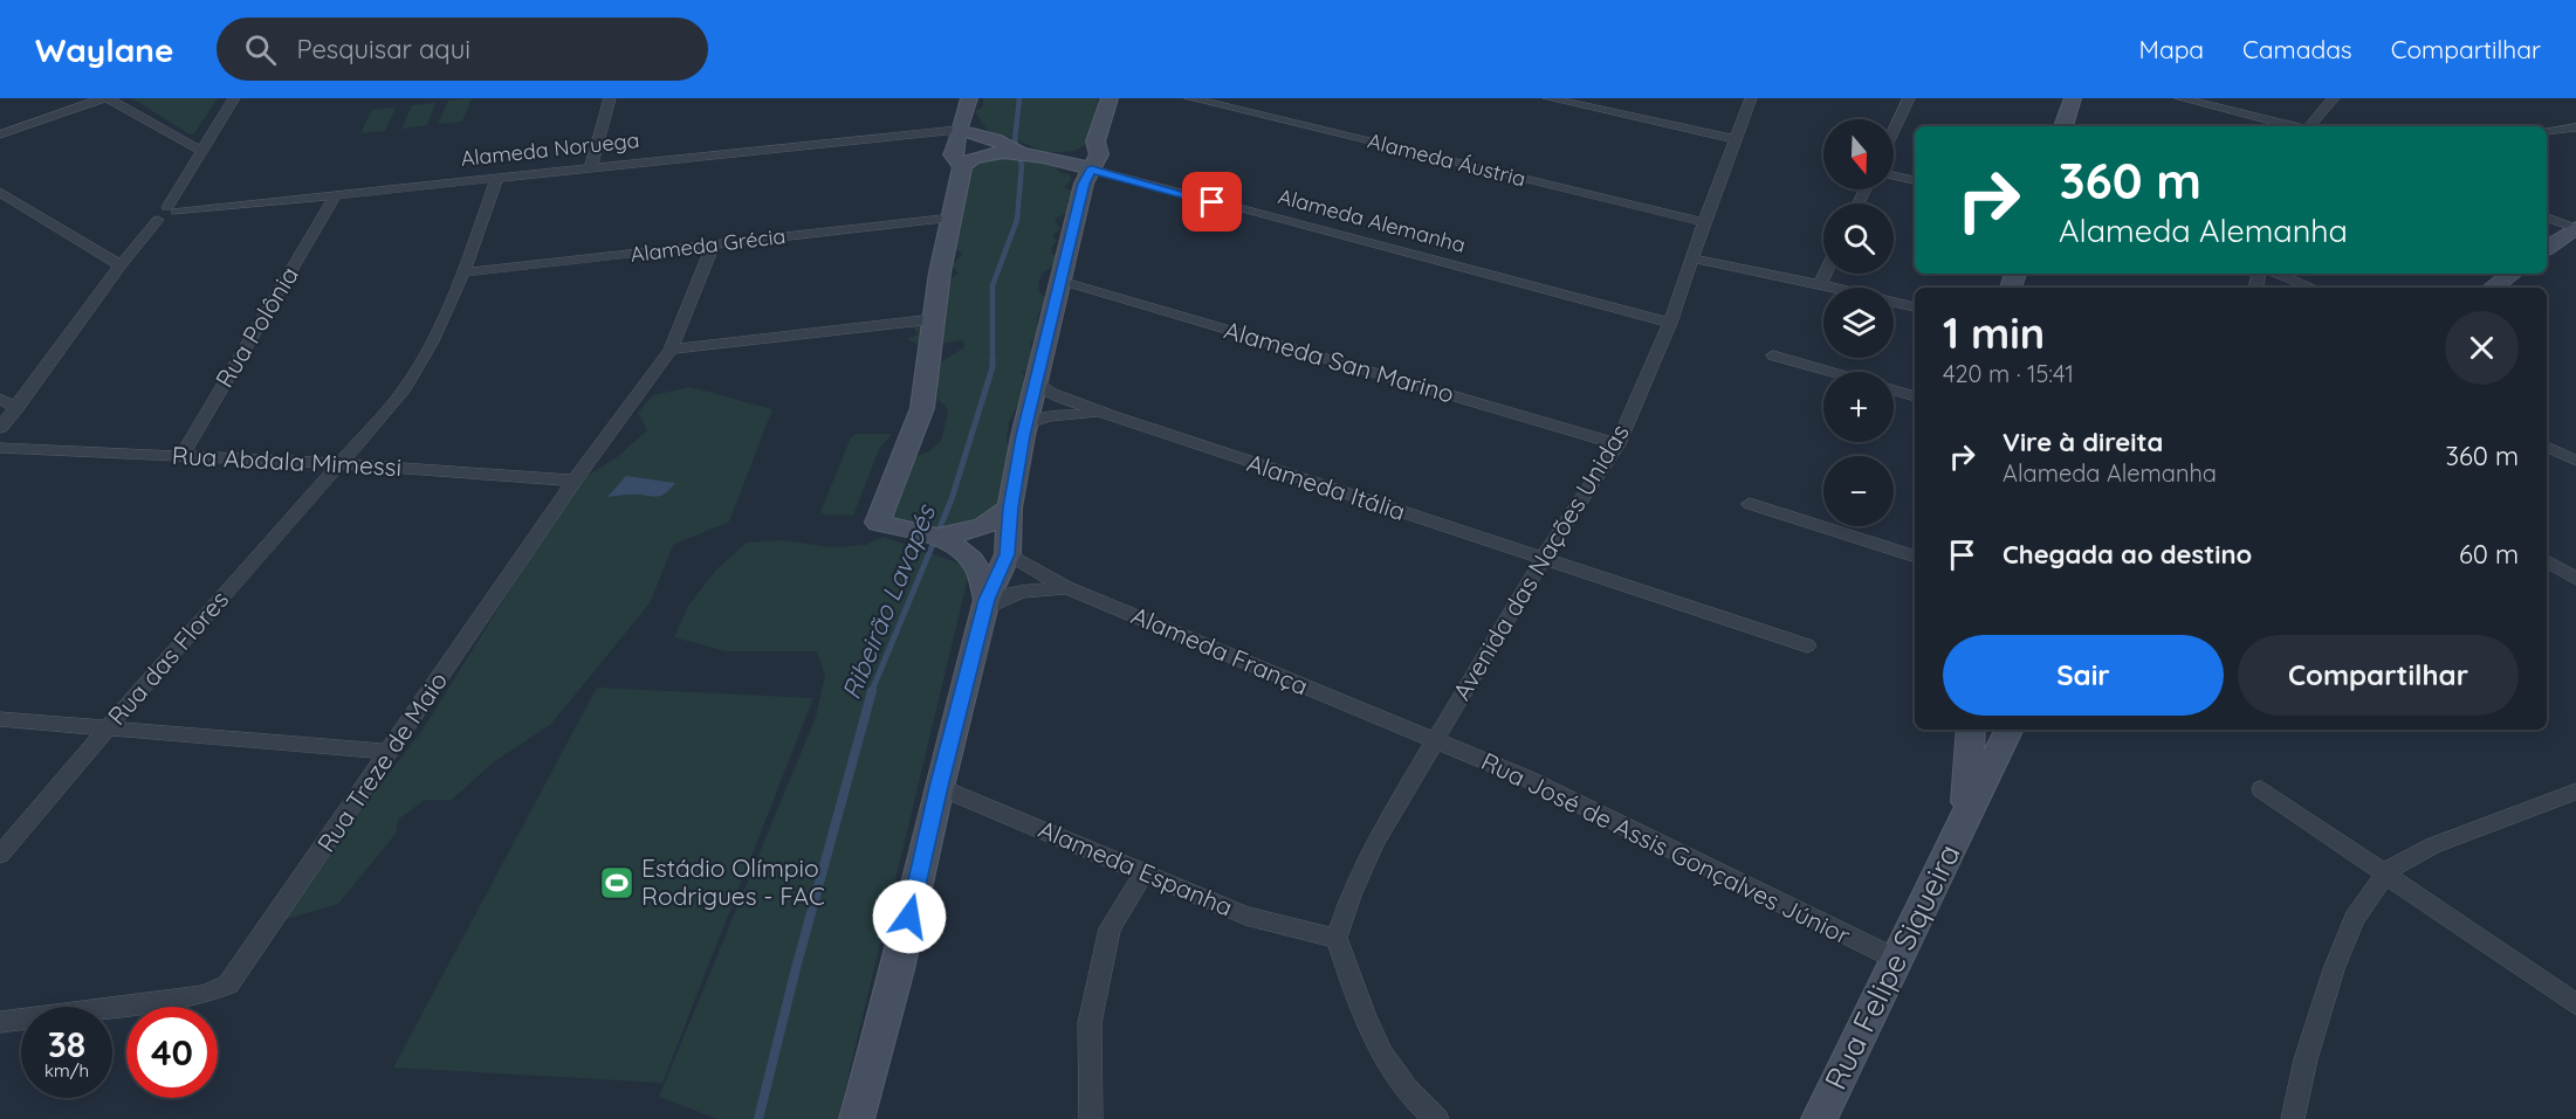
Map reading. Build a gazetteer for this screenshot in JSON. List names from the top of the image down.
{
  "streets": {
    "street": [
      "Alameda Noruega",
      "Alameda Áustria",
      "Alameda Alemanha",
      "Alameda Grécia",
      "Rua Polônia",
      "Alameda San Marino",
      "Rua Abdala Mimessi",
      "Alameda Itália",
      "Avenida das Nações Unidas",
      "Alameda França",
      "Rua das Flores",
      "Rua Treze de Maio",
      "Rua José de Assis Gonçalves Júnior",
      "Alameda Espanha",
      "Rua Felipe Siqueira"
    ]
  },
  "crossings": [
    ["Alameda Noruega", "Rua Polônia"],
    ["Alameda Noruega", "Rua das Flores"],
    ["Alameda Áustria", "Avenida das Nações Unidas"],
    ["Alameda Alemanha", "Avenida das Nações Unidas"],
    ["Alameda Grécia", "Rua das Flores"],
    ["Alameda Grécia", "Rua Treze de Maio"],
    ["Rua Polônia", "Rua Abdala Mimessi"],
    ["Alameda San Marino", "Avenida das Nações Unidas"],
    ["Rua Abdala Mimessi", "Rua das Flores"],
    ["Rua Abdala Mimessi", "Rua Treze de Maio"],
    ["Alameda Itália", "Avenida das Nações Unidas"],
    ["Avenida das Nações Unidas", "Alameda França"],
    ["Avenida das Nações Unidas", "Rua José de Assis Gonçalves Júnior"],
    ["Avenida das Nações Unidas", "Alameda Espanha"],
    ["Alameda França", "Rua José de Assis Gonçalves Júnior"],
    ["Rua José de Assis Gonçalves Júnior", "Rua Felipe Siqueira"]
  ],
  "water": ["Ribeirão Lavapés"],
  "places": {
    "sports": ["Estádio Olímpio Rodrigues - FAC"]
  },
  "north": "bottom",
  "page": {
    "header": "Waylane",
    "search": "Pesquisar aqui",
    "nav": ["Mapa", "Camadas", "Compartilhar"],
    "map_buttons": ["+", "−"],
    "turn": ["360 m", "Alameda Alemanha"],
    "heading": ["1 min", "420 m · 15:41"],
    "list": [
      {
        "name": "Vire à direita",
        "note": "Alameda Alemanha",
        "value": "360 m"
      },
      {
        "name": "Chegada ao destino",
        "value": "60 m"
      }
    ],
    "buttons": ["Sair", "Compartilhar"],
    "speed": "38 km/h",
    "limit": "40"
  }
}
